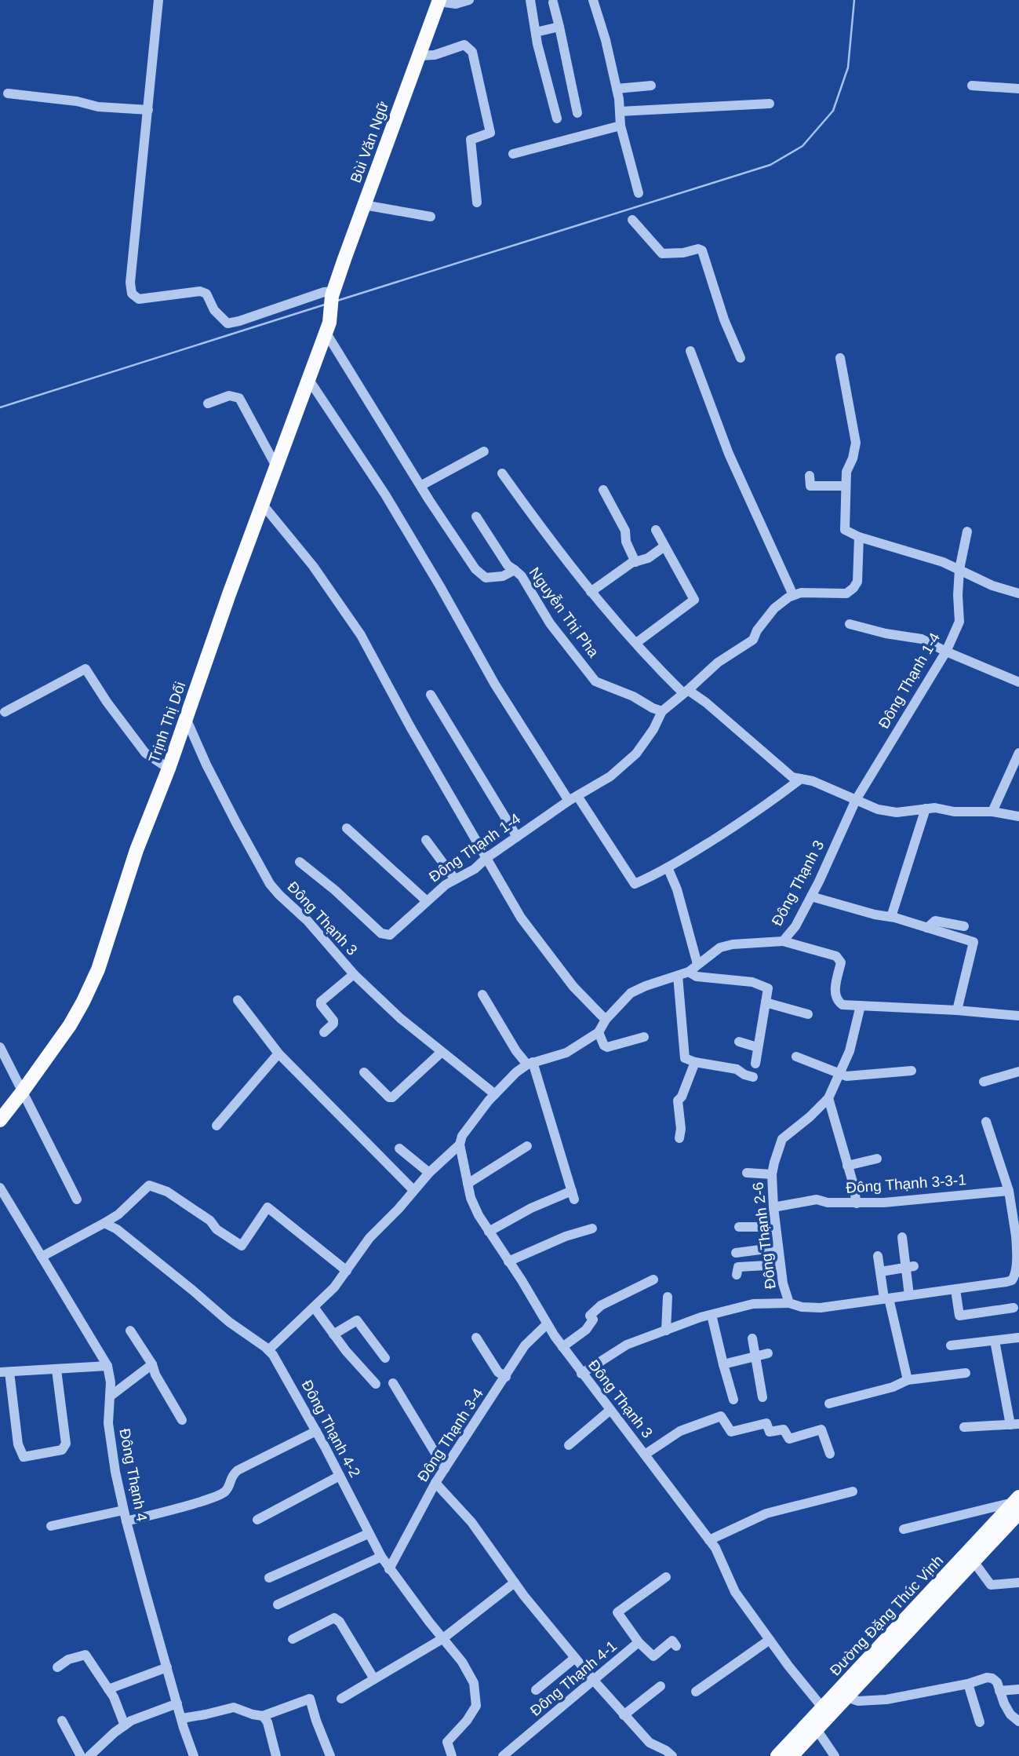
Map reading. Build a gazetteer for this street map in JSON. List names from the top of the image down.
{
  "streets": {
    "main road": ["Bùi Văn Ngữ", "Trịnh Thị Dối", "Đường Đặng Thúc Vịnh"],
    "street": [
      "Nguyễn Thị Pha",
      "Đông Thạnh 1-4",
      "Đông Thạnh 3",
      "Đông Thạnh 3-3-1",
      "Đông Thạnh 2-6",
      "Đông Thạnh 4-2",
      "Đông Thạnh 3-4",
      "Đông Thạnh 4",
      "Đông Thạnh 4-1"
    ]
  },
  "crossings": [
    ["Bùi Văn Ngữ", "Trịnh Thị Dối"],
    ["Nguyễn Thị Pha", "Đông Thạnh 1-4"],
    ["Nguyễn Thị Pha", "Trịnh Thị Dối"],
    ["Đông Thạnh 1-4", "Đông Thạnh 3"],
    ["Trịnh Thị Dối", "Đông Thạnh 3"],
    ["Đông Thạnh 3", "Đông Thạnh 3-4"],
    ["Đông Thạnh 3", "Đường Đặng Thúc Vịnh"],
    ["Đông Thạnh 3-3-1", "Đông Thạnh 2-6"],
    ["Đông Thạnh 4-2", "Đông Thạnh 3-4"]
  ]
}
